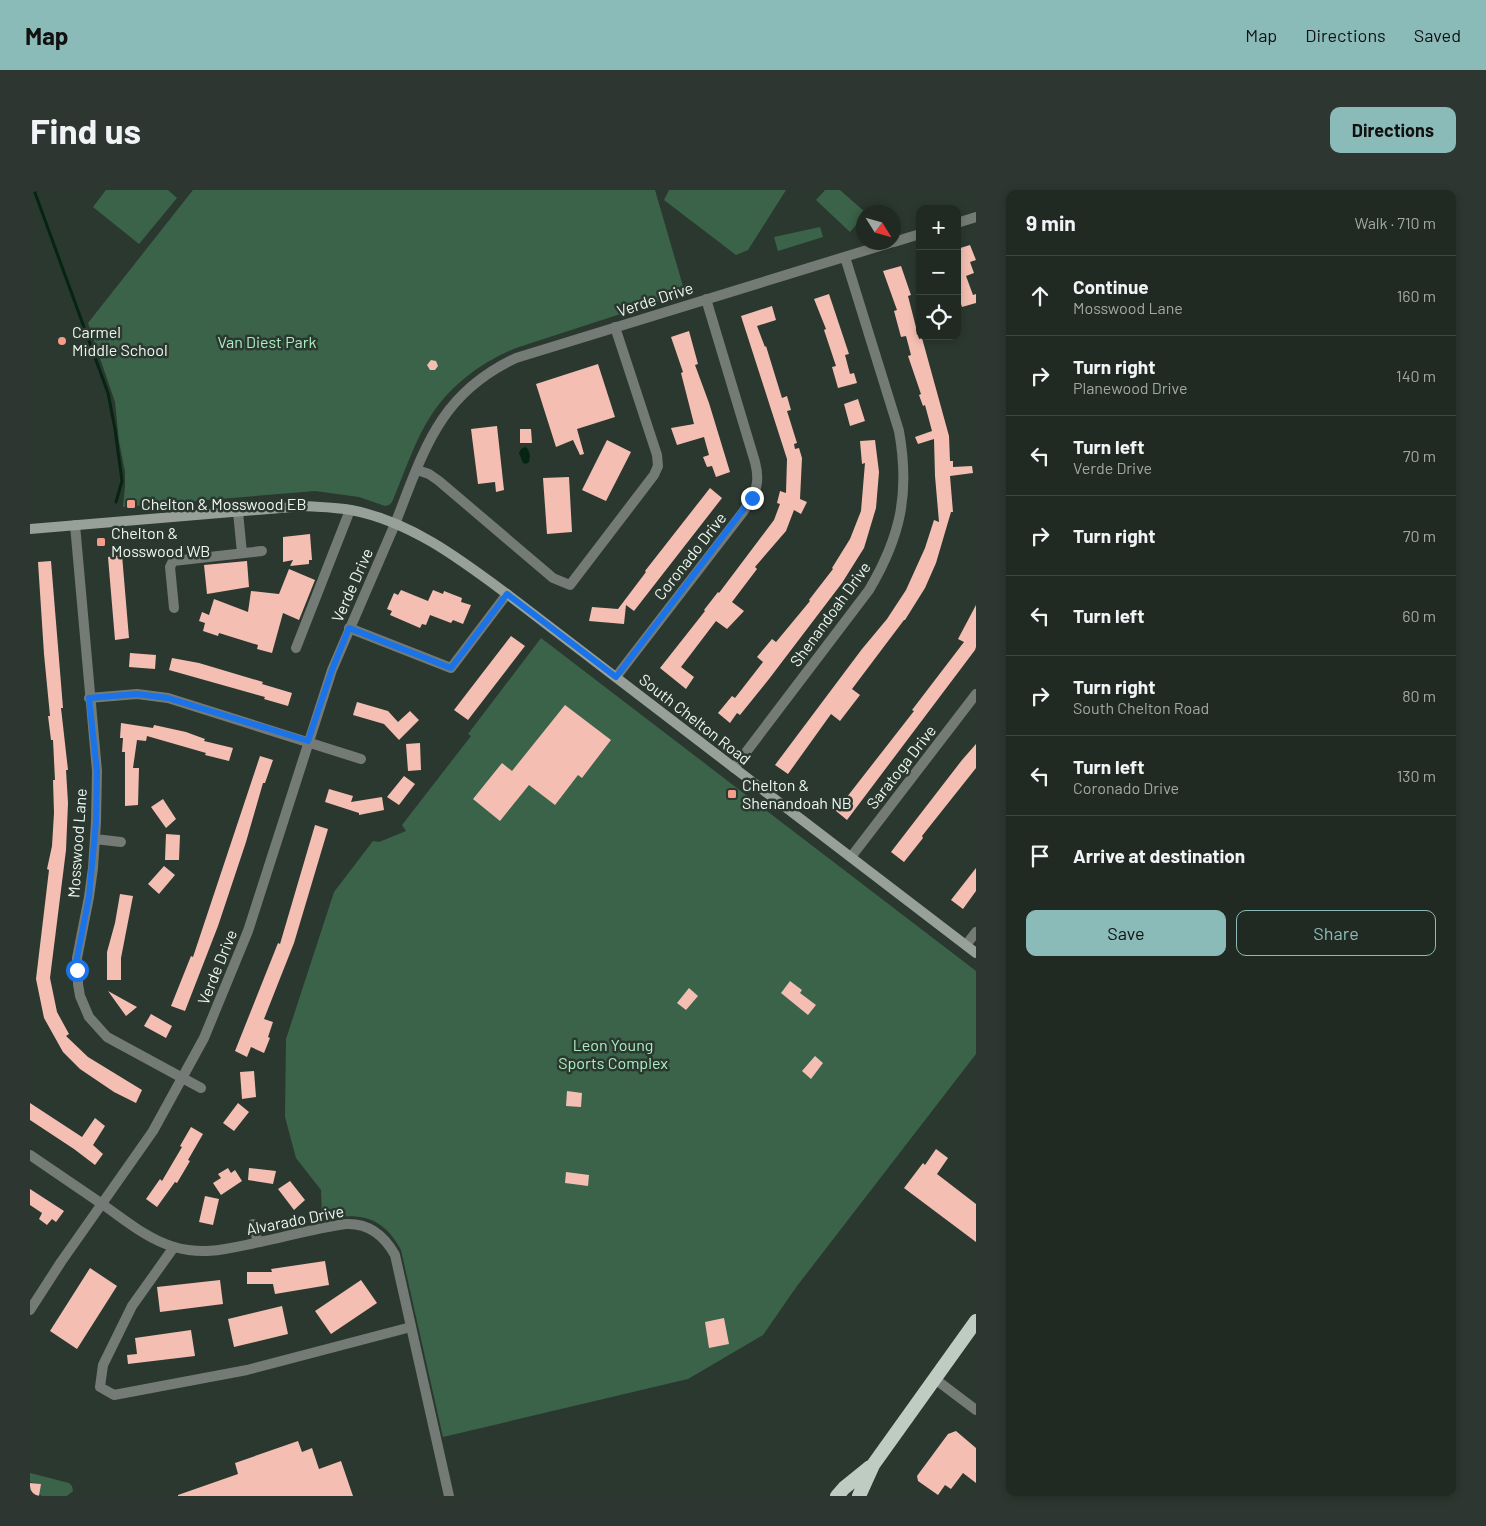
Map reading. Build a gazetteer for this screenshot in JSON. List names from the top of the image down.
{
  "streets": {
    "main road": ["South Chelton Road"],
    "street": [
      "Verde Drive",
      "Coronado Drive",
      "Shenandoah Drive",
      "Saratoga Drive",
      "Mosswood Lane",
      "Alvarado Drive"
    ]
  },
  "crossings": [
    ["Verde Drive", "Coronado Drive"],
    ["Verde Drive", "Shenandoah Drive"],
    ["Verde Drive", "South Chelton Road"],
    ["Verde Drive", "Mosswood Lane"],
    ["Verde Drive", "Alvarado Drive"],
    ["Coronado Drive", "South Chelton Road"],
    ["Shenandoah Drive", "South Chelton Road"],
    ["South Chelton Road", "Saratoga Drive"],
    ["South Chelton Road", "Mosswood Lane"]
  ],
  "parks": ["Van Diest Park", "Leon Young Sports Complex"],
  "places": {
    "other": ["Carmel Middle School"],
    "transit": ["Chelton & Mosswood EB", "Chelton & Mosswood WB", "Chelton & Shenandoah NB"]
  },
  "north": "bottom right",
  "page": {
    "header": "Map",
    "nav": ["Map", "Directions", "Saved"],
    "buttons": [
      "Directions",
      ["Save", "Share"]
    ],
    "title": "Find us",
    "heading": ["9 min", "Walk · 710 m"],
    "map_buttons": ["+", "−"],
    "list": [
      ["Continue", "Mosswood Lane", "160 m"],
      ["Turn right", "Planewood Drive", "140 m"],
      ["Turn left", "Verde Drive", "70 m"],
      ["Turn right", "70 m"],
      ["Turn left", "60 m"],
      ["Turn right", "South Chelton Road", "80 m"],
      ["Turn left", "Coronado Drive", "130 m"],
      "Arrive at destination"
    ]
  }
}
